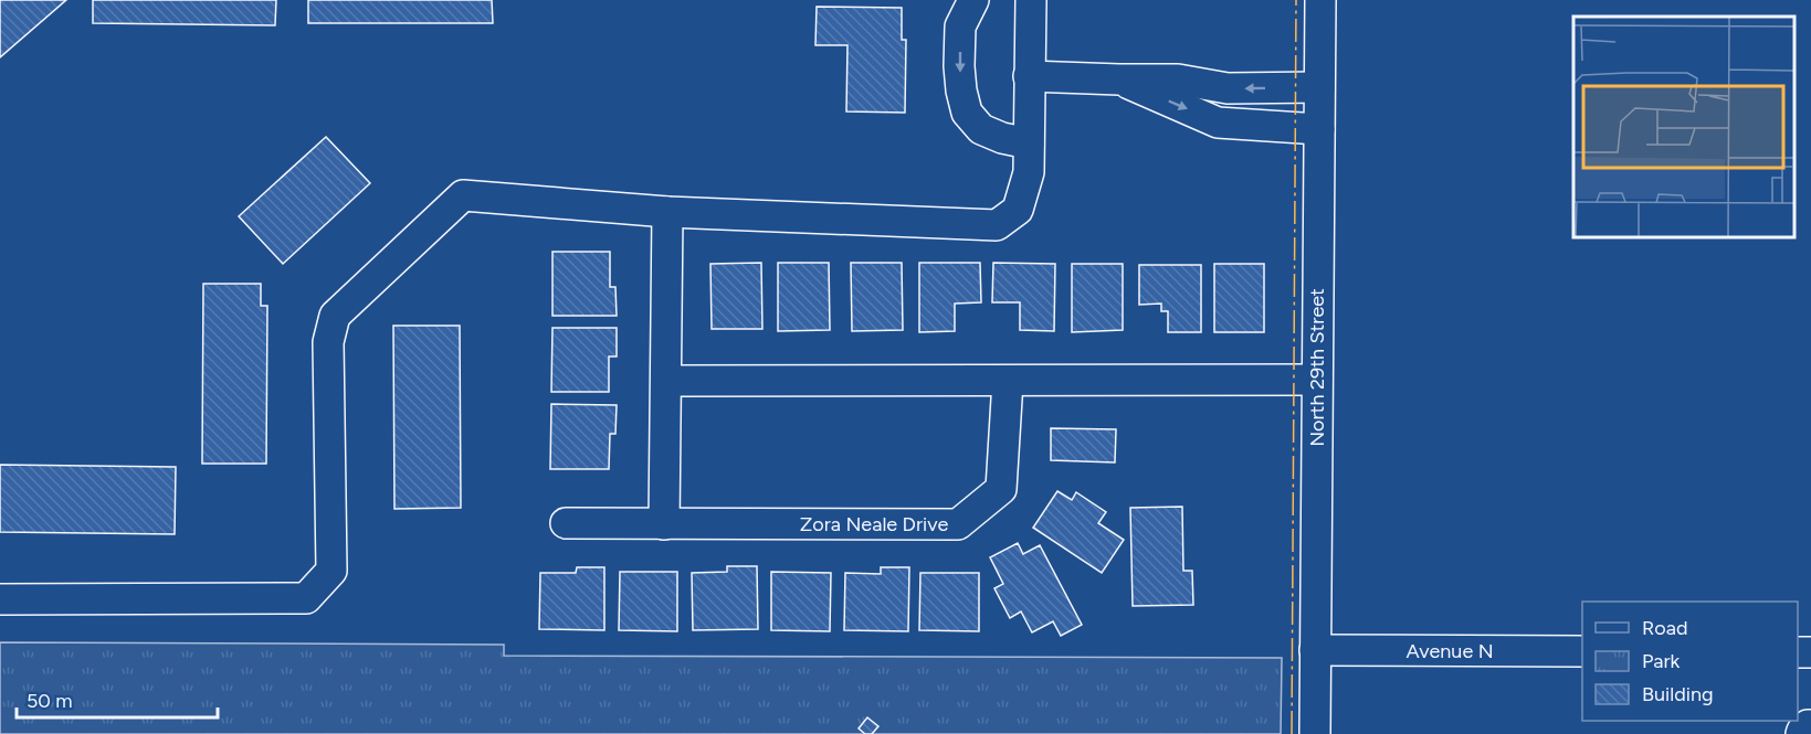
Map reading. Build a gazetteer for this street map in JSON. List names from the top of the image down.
{
  "streets": {
    "street": ["North 29th Street", "Zora Neale Drive", "Avenue N"]
  },
  "crossings": [
    ["North 29th Street", "Avenue N"]
  ],
  "legend": ["Road", "Park", "Building"],
  "scale_bar": "50 m"
}
